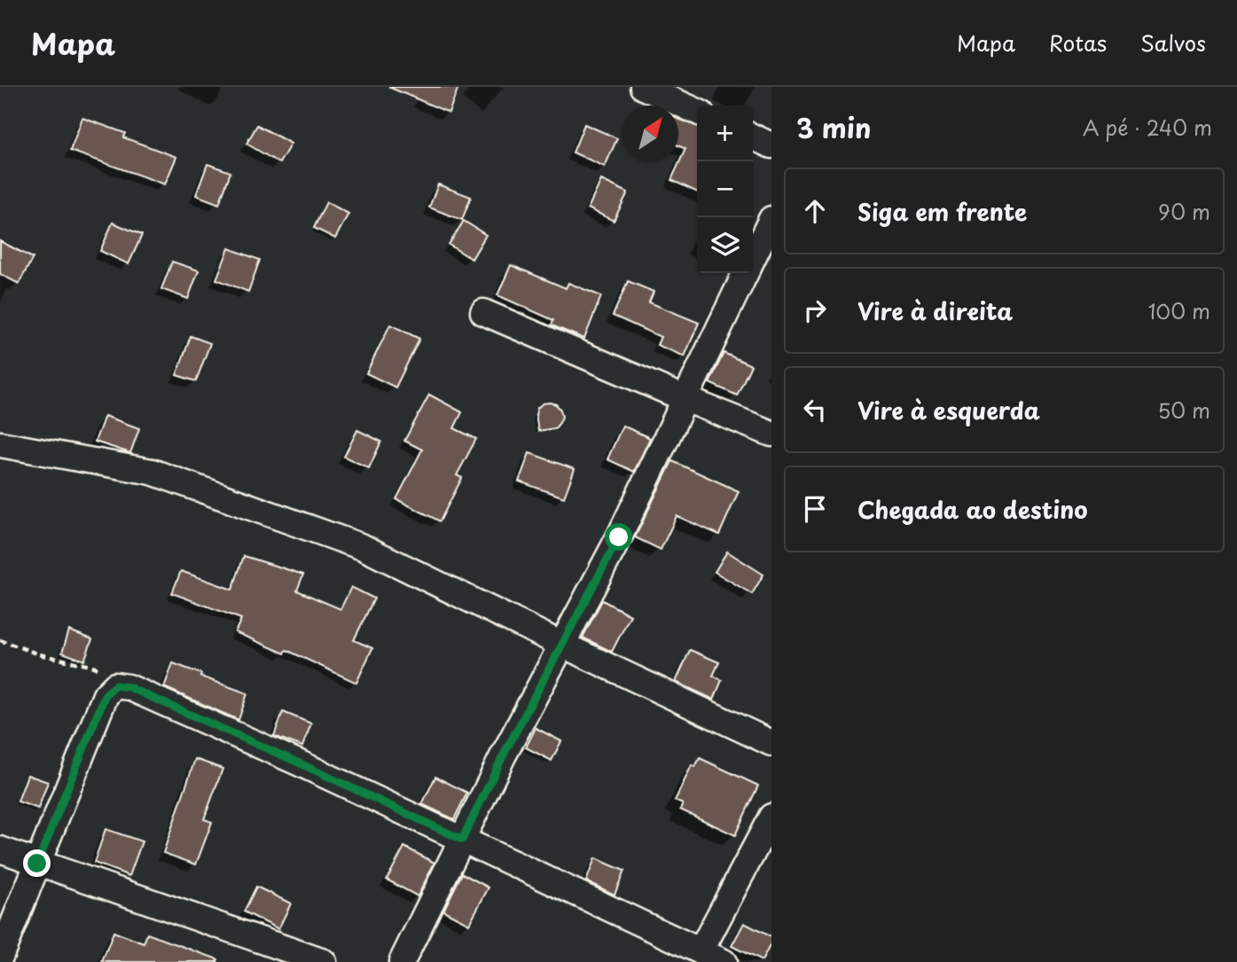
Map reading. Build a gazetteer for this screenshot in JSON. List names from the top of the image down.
{
  "north": "top right",
  "page": {
    "header": "Mapa",
    "nav": ["Mapa", "Rotas", "Salvos"],
    "heading": ["3 min", "A pé · 240 m"],
    "map_buttons": ["+", "−"],
    "list": [
      ["Siga em frente", "90 m"],
      ["Vire à direita", "100 m"],
      ["Vire à esquerda", "50 m"],
      "Chegada ao destino"
    ]
  }
}
